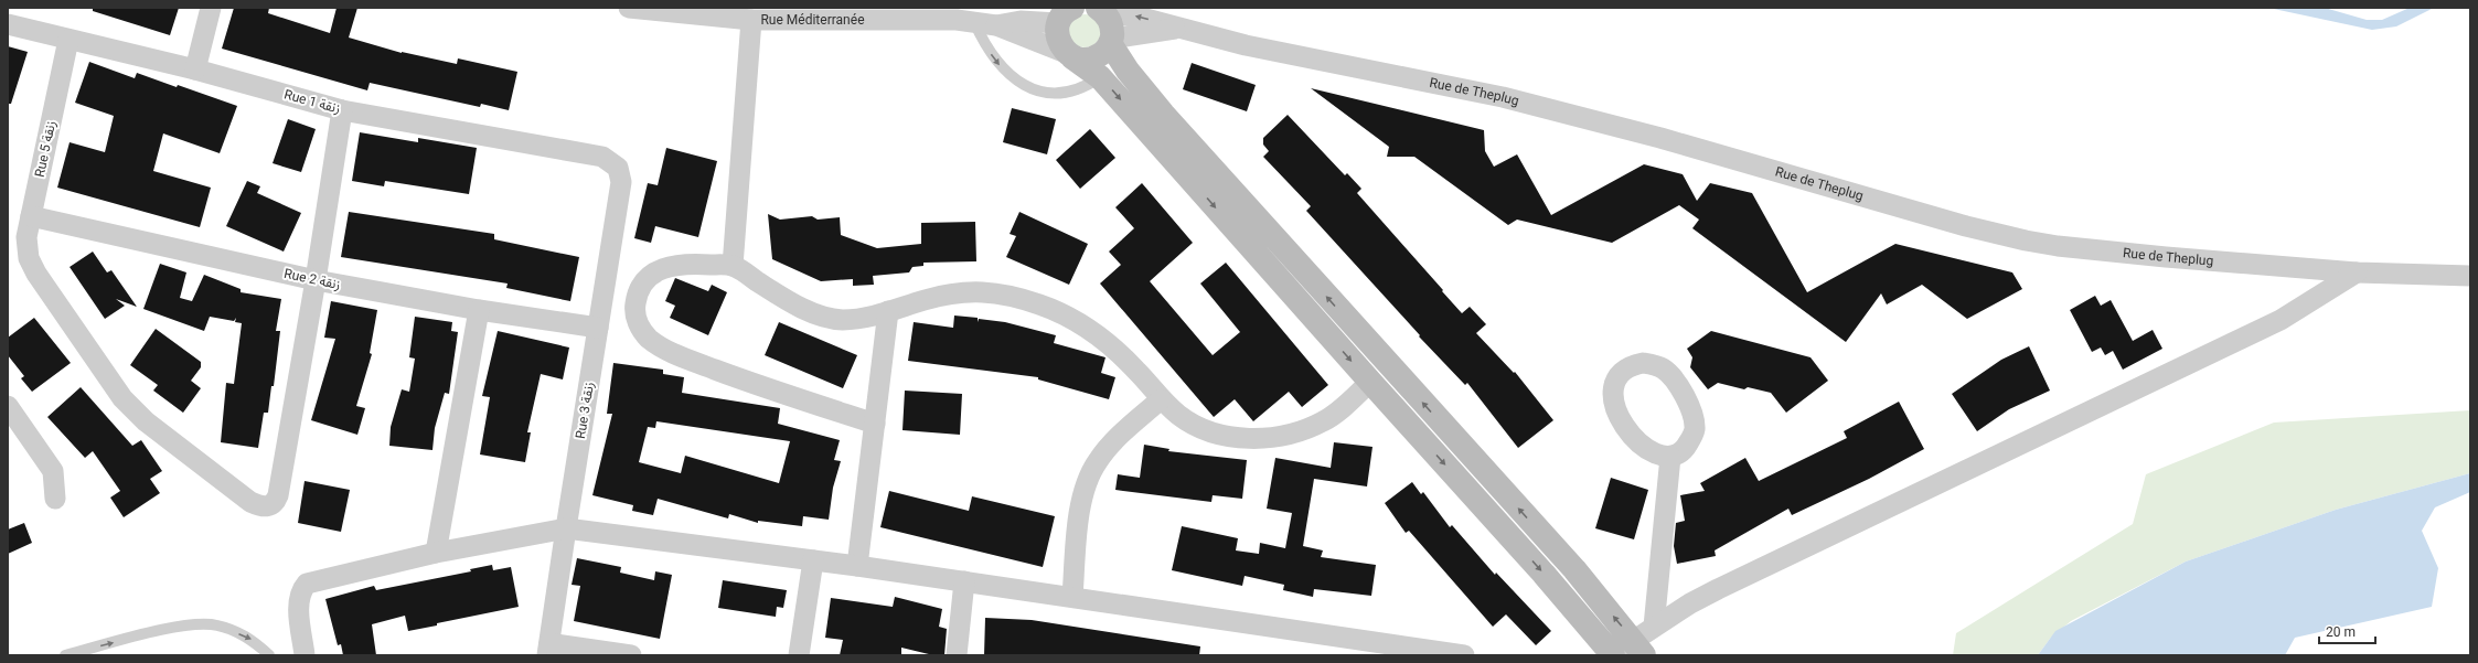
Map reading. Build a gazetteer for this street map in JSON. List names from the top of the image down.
{
  "streets": {
    "street": [
      "Rue Méditerranée",
      "Rue de Theplug",
      "Rue 1 زنقة",
      "Rue 5 زنقة",
      "Rue 2 زنقة",
      "Rue 3 زنقة"
    ]
  },
  "crossings": [
    ["Rue 1 زنقة", "Rue 5 زنقة"],
    ["Rue 1 زنقة", "Rue 3 زنقة"],
    ["Rue 5 زنقة", "Rue 2 زنقة"],
    ["Rue 2 زنقة", "Rue 3 زنقة"]
  ],
  "scale_bar": "20 m"
}
